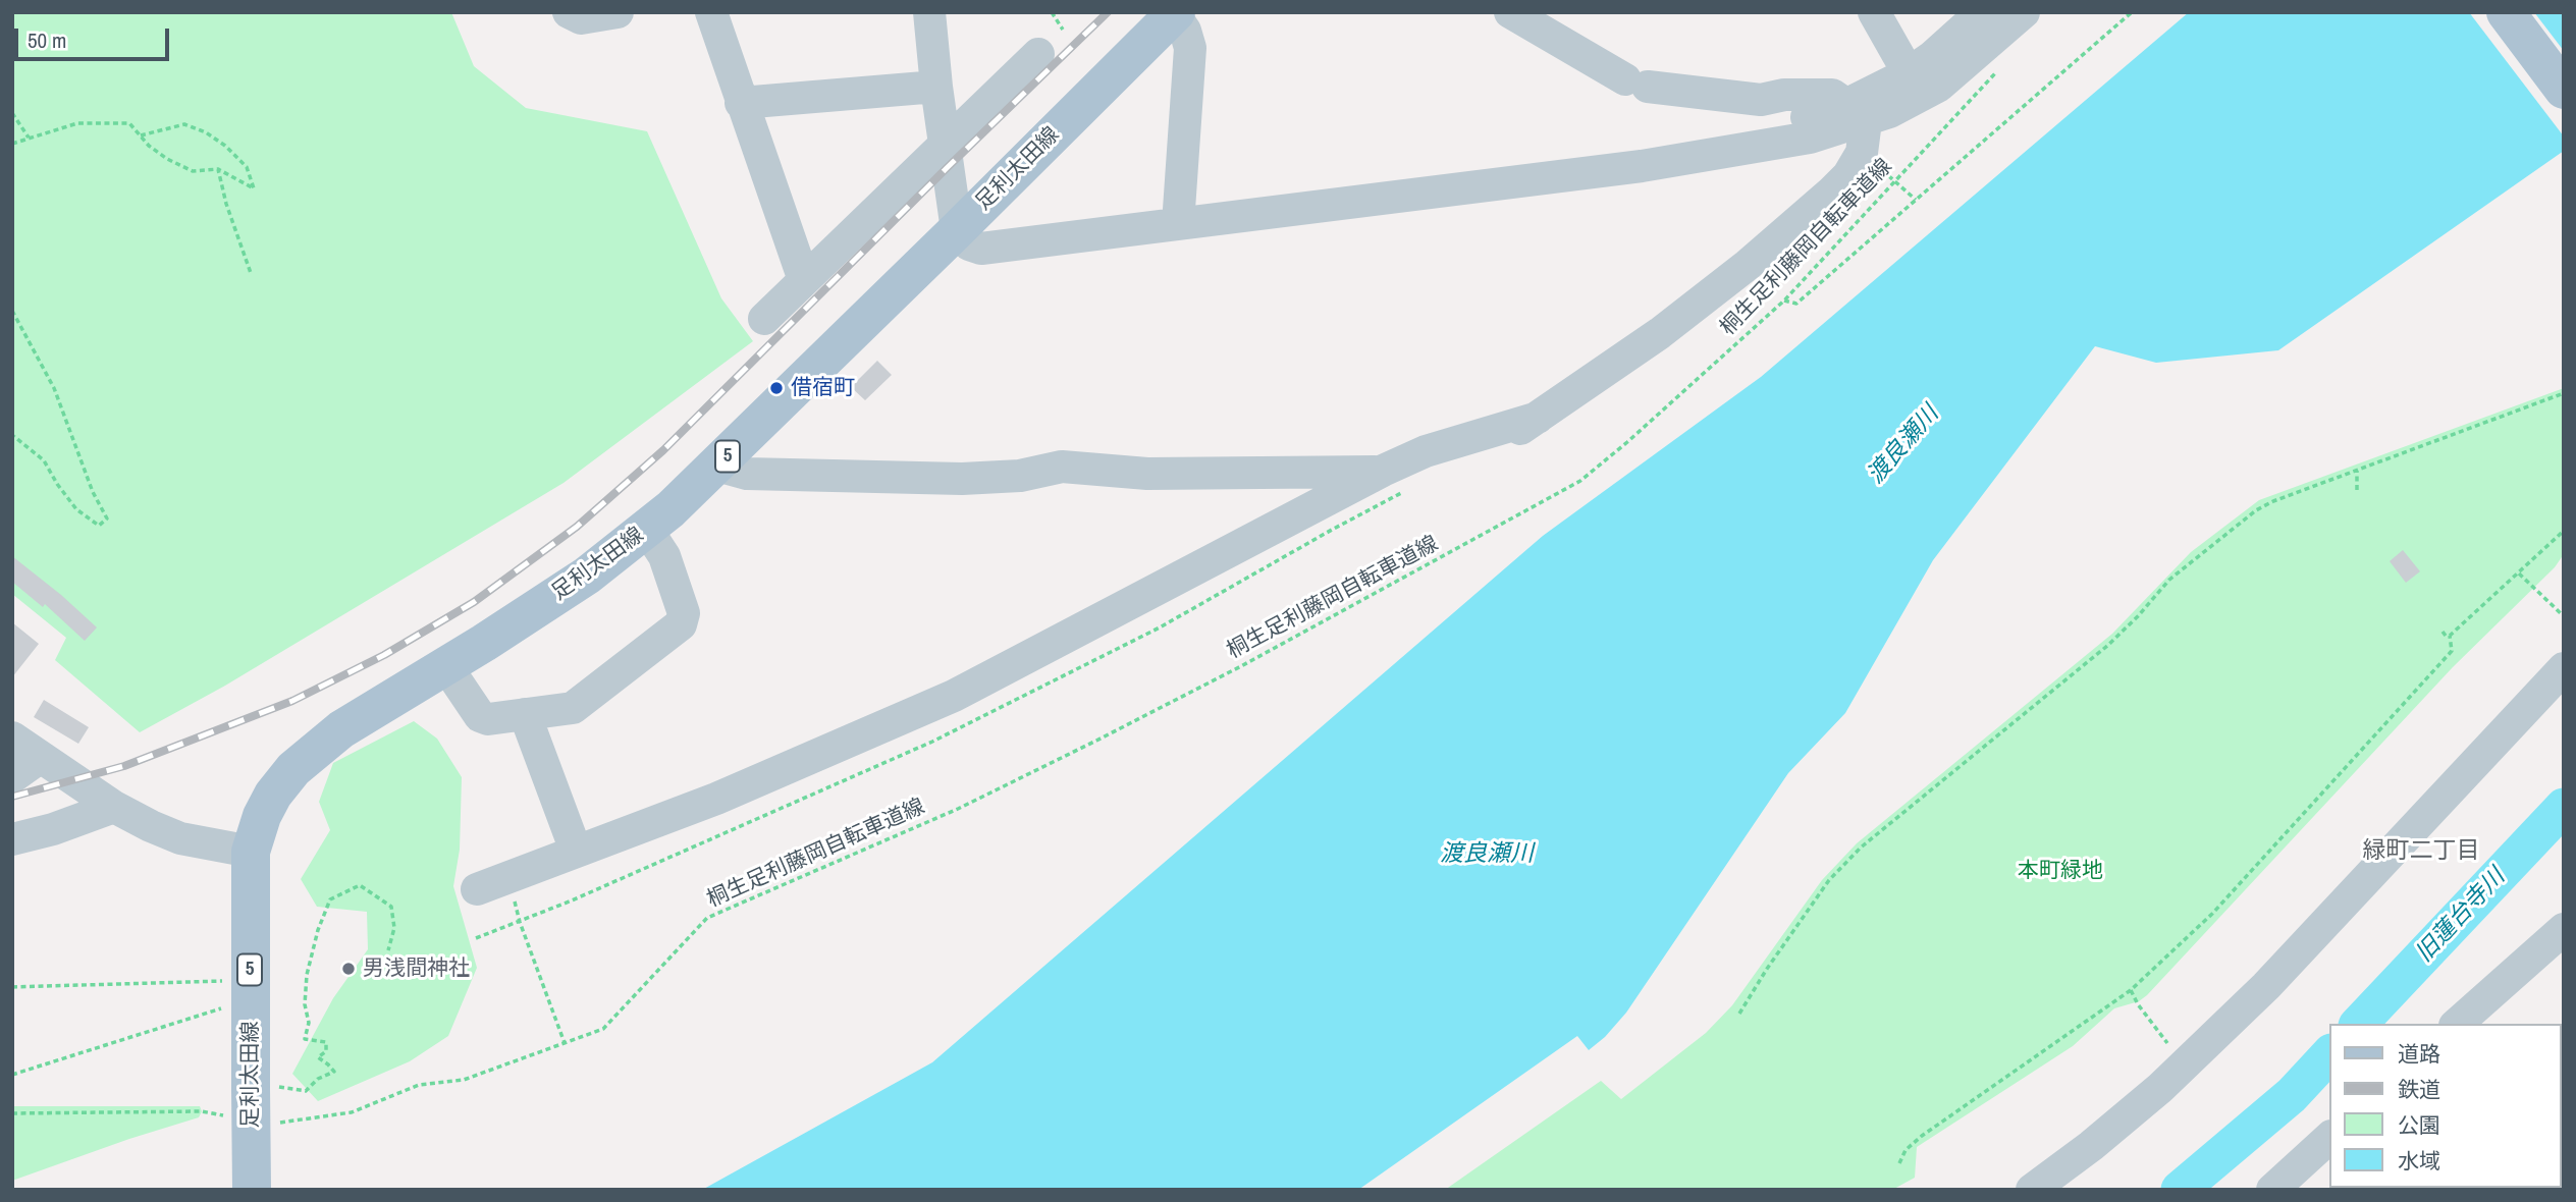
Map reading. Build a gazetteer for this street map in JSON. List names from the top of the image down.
{
  "streets": {
    "main road": ["足利太田線", "5"],
    "path": ["桐生足利藤岡自転車道線"]
  },
  "districts": ["緑町二丁目"],
  "water": ["渡良瀬川", "旧蓮台寺川"],
  "parks": ["本町緑地"],
  "places": ["借宿町", "男浅間神社"],
  "legend": [
    "道路",
    "鉄道",
    "公園",
    "水域"
  ],
  "scale_bar": "50 m"
}
